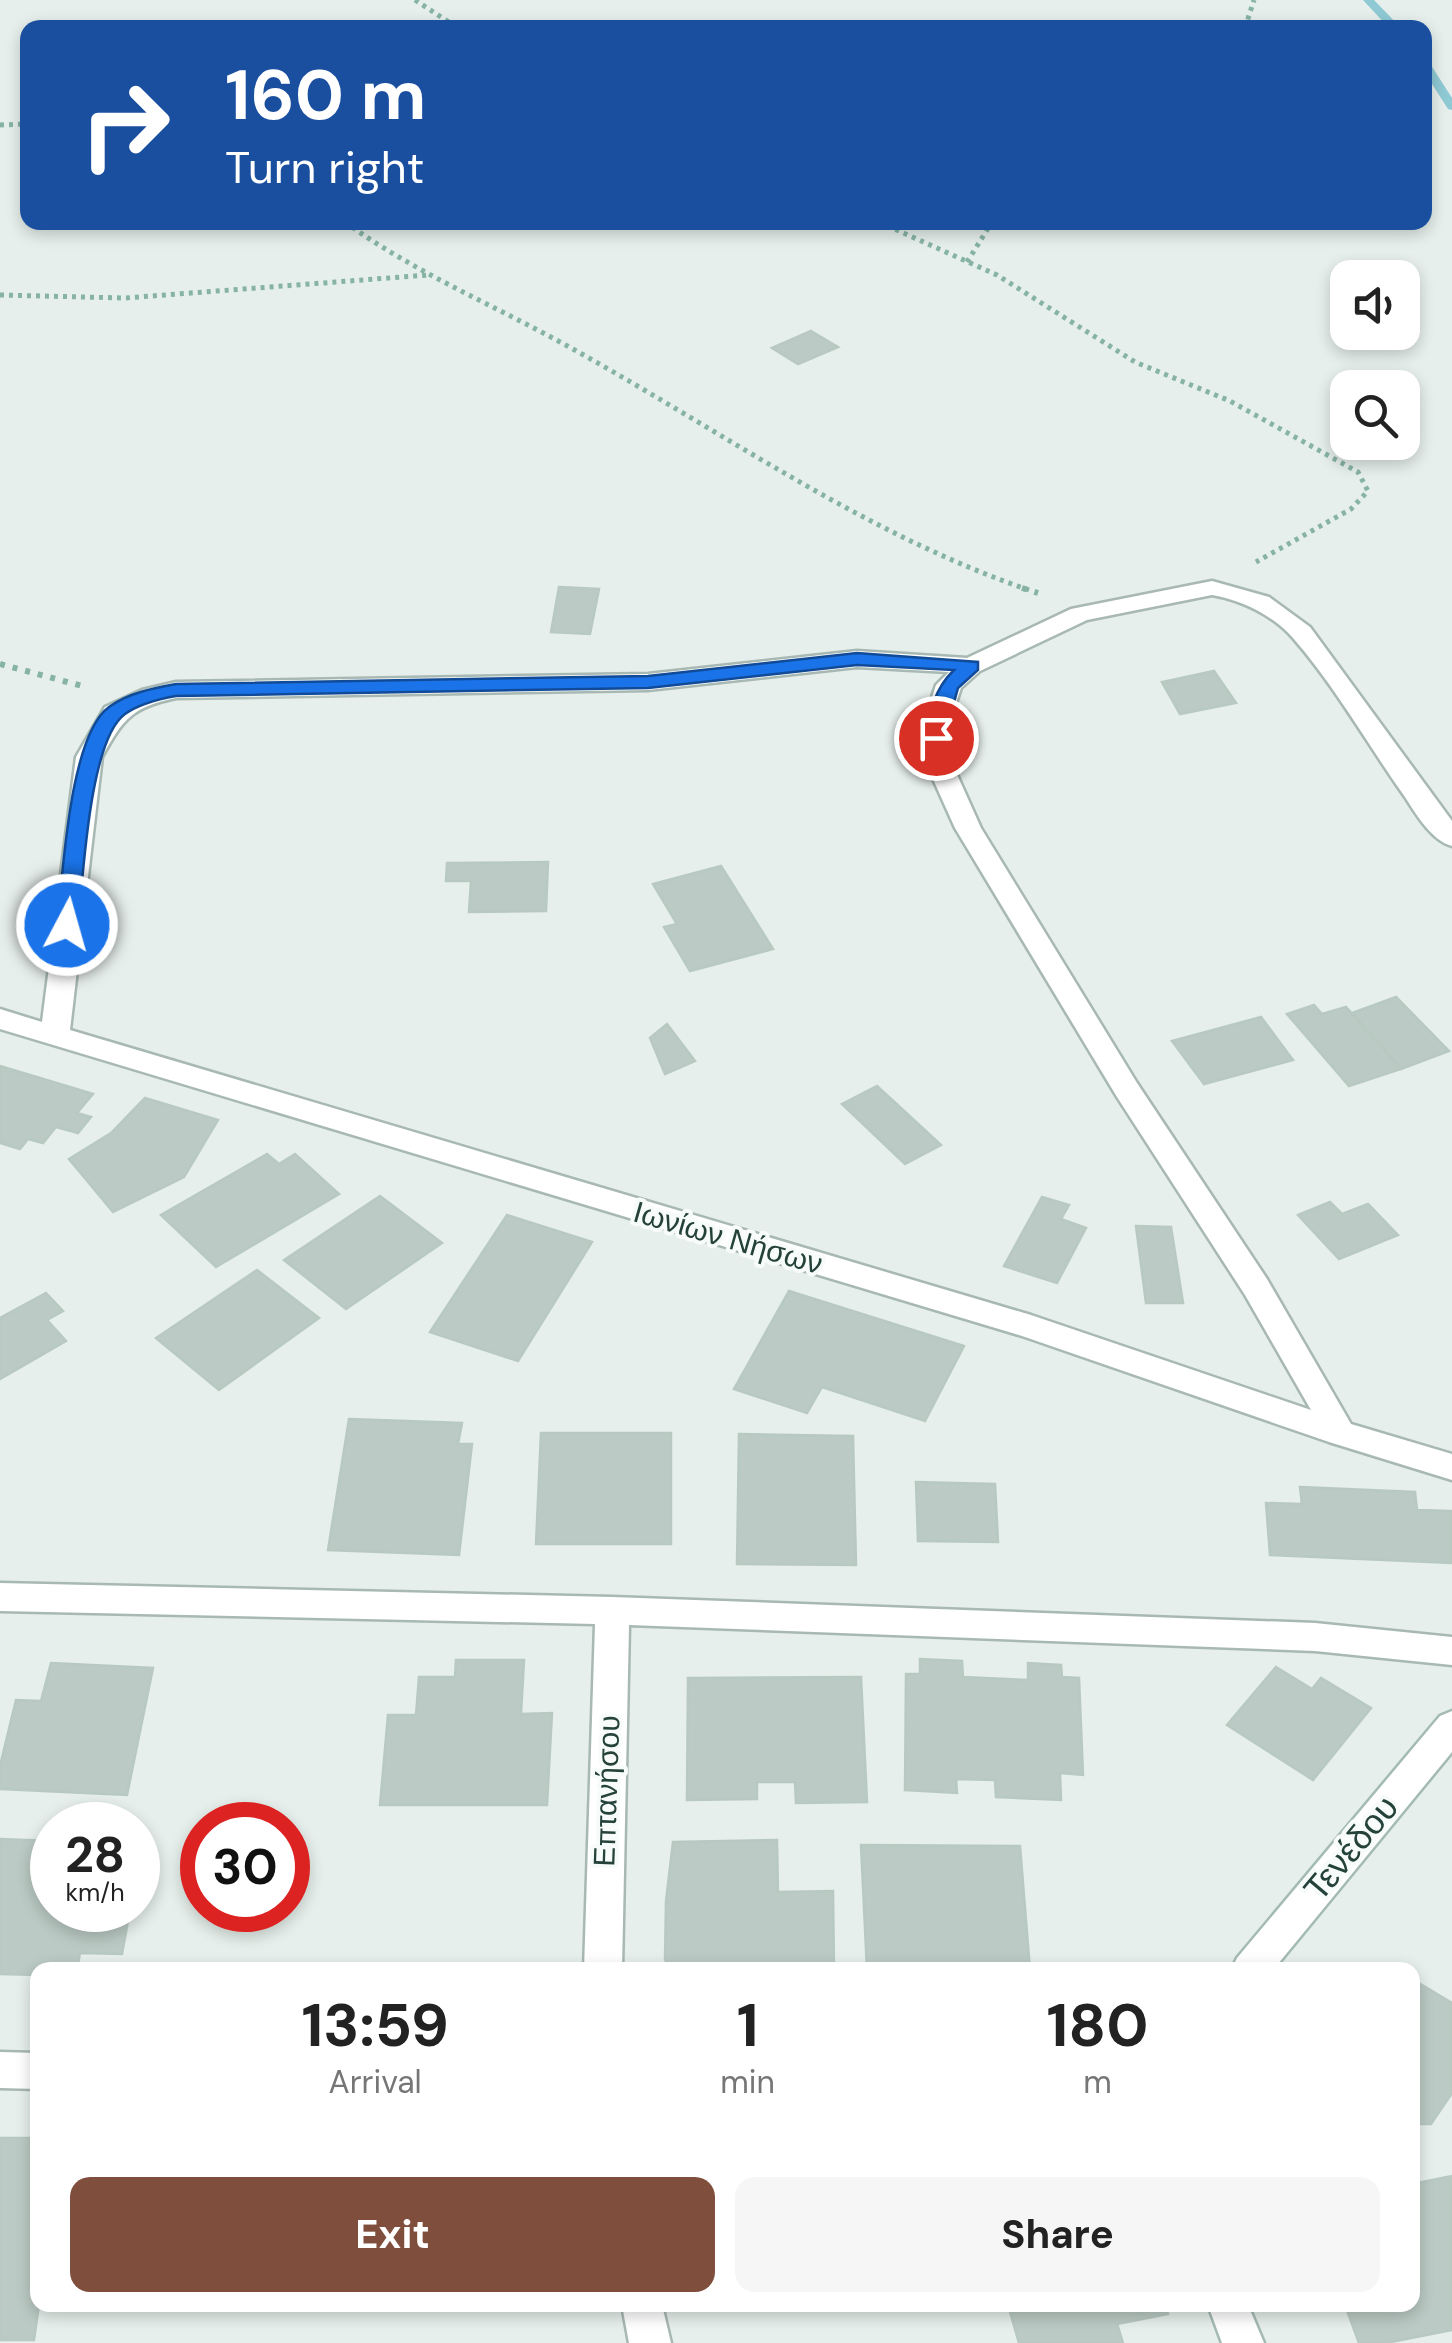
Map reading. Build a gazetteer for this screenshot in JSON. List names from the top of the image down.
{
  "streets": {
    "street": ["Ιωνίων Νήσων", "Επτανήσου", "Τενέδου"]
  },
  "page": {
    "turn": ["160 m", "Turn right"],
    "speed": "28 km/h",
    "limit": "30",
    "eta": [
      "13:59",
      "Arrival",
      "1",
      "min",
      "180",
      "m"
    ],
    "buttons": ["Exit", "Share"]
  }
}
